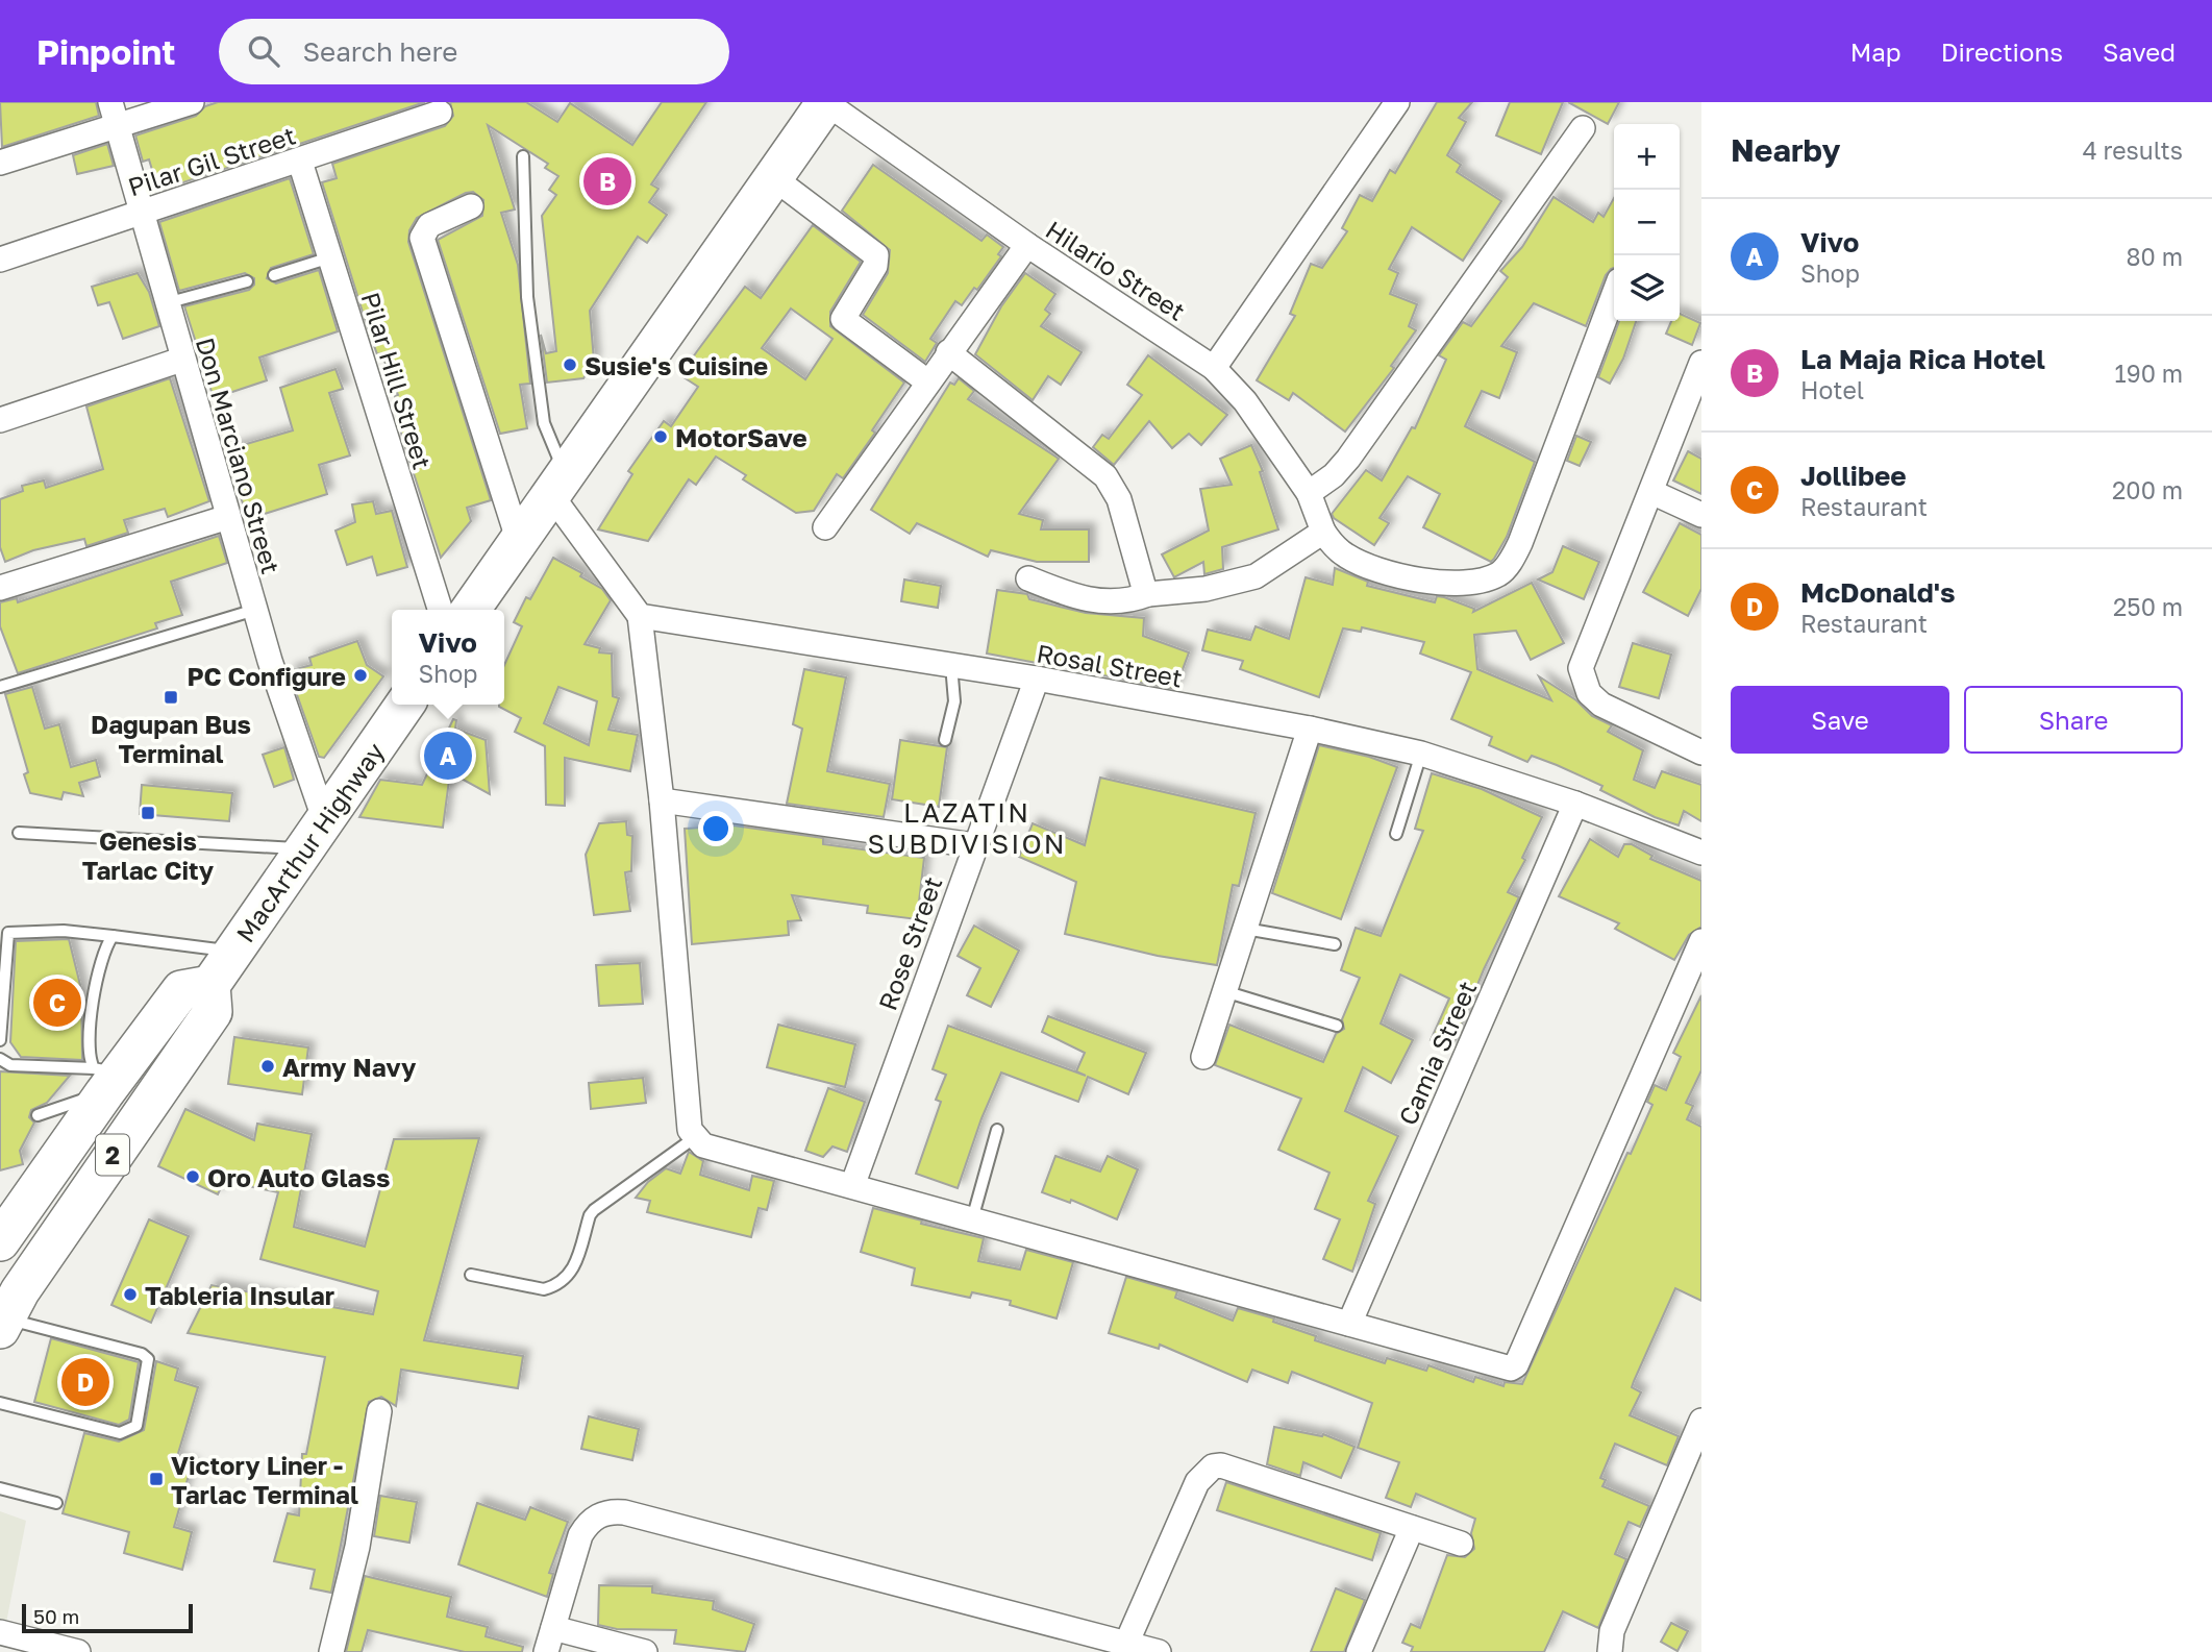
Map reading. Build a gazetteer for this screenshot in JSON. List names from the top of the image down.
{
  "streets": {
    "highway": ["MacArthur Highway", "2"],
    "street": [
      "Pilar Gil Street",
      "Hilario Street",
      "Pilar Hill Street",
      "Don Marciano Street",
      "Rosal Street",
      "Rose Street",
      "Camia Street"
    ]
  },
  "crossings": [
    ["Pilar Gil Street", "Pilar Hill Street"],
    ["Pilar Gil Street", "Don Marciano Street"],
    ["Don Marciano Street", "MacArthur Highway"],
    ["Rosal Street", "Rose Street"],
    ["Rosal Street", "Camia Street"],
    ["MacArthur Highway", "2"]
  ],
  "districts": ["LAZATIN SUBDIVISION"],
  "places": {
    "other": [
      "Susie's Cuisine",
      "MotorSave",
      "PC Configure",
      "Army Navy",
      "Oro Auto Glass",
      "Tableria Insular"
    ],
    "transit": ["Dagupan Bus Terminal", "Genesis Tarlac City", "Victory Liner - Tarlac Terminal"]
  },
  "scale_bar": "50 m",
  "page": {
    "header": "Pinpoint",
    "search": "Search here",
    "nav": ["Map", "Directions", "Saved"],
    "heading": ["Nearby", "4 results"],
    "map_buttons": ["+", "−"],
    "pins": [
      "B",
      "A",
      "C",
      "D"
    ],
    "list": [
      {
        "mark": "A",
        "name": "Vivo",
        "note": "Shop",
        "value": "80 m"
      },
      {
        "mark": "B",
        "name": "La Maja Rica Hotel",
        "note": "Hotel",
        "value": "190 m"
      },
      {
        "mark": "C",
        "name": "Jollibee",
        "note": "Restaurant",
        "value": "200 m"
      },
      {
        "mark": "D",
        "name": "McDonald's",
        "note": "Restaurant",
        "value": "250 m"
      }
    ],
    "popup": ["Vivo", "Shop"],
    "buttons": ["Save", "Share"],
    "scale": "50 m"
  }
}
